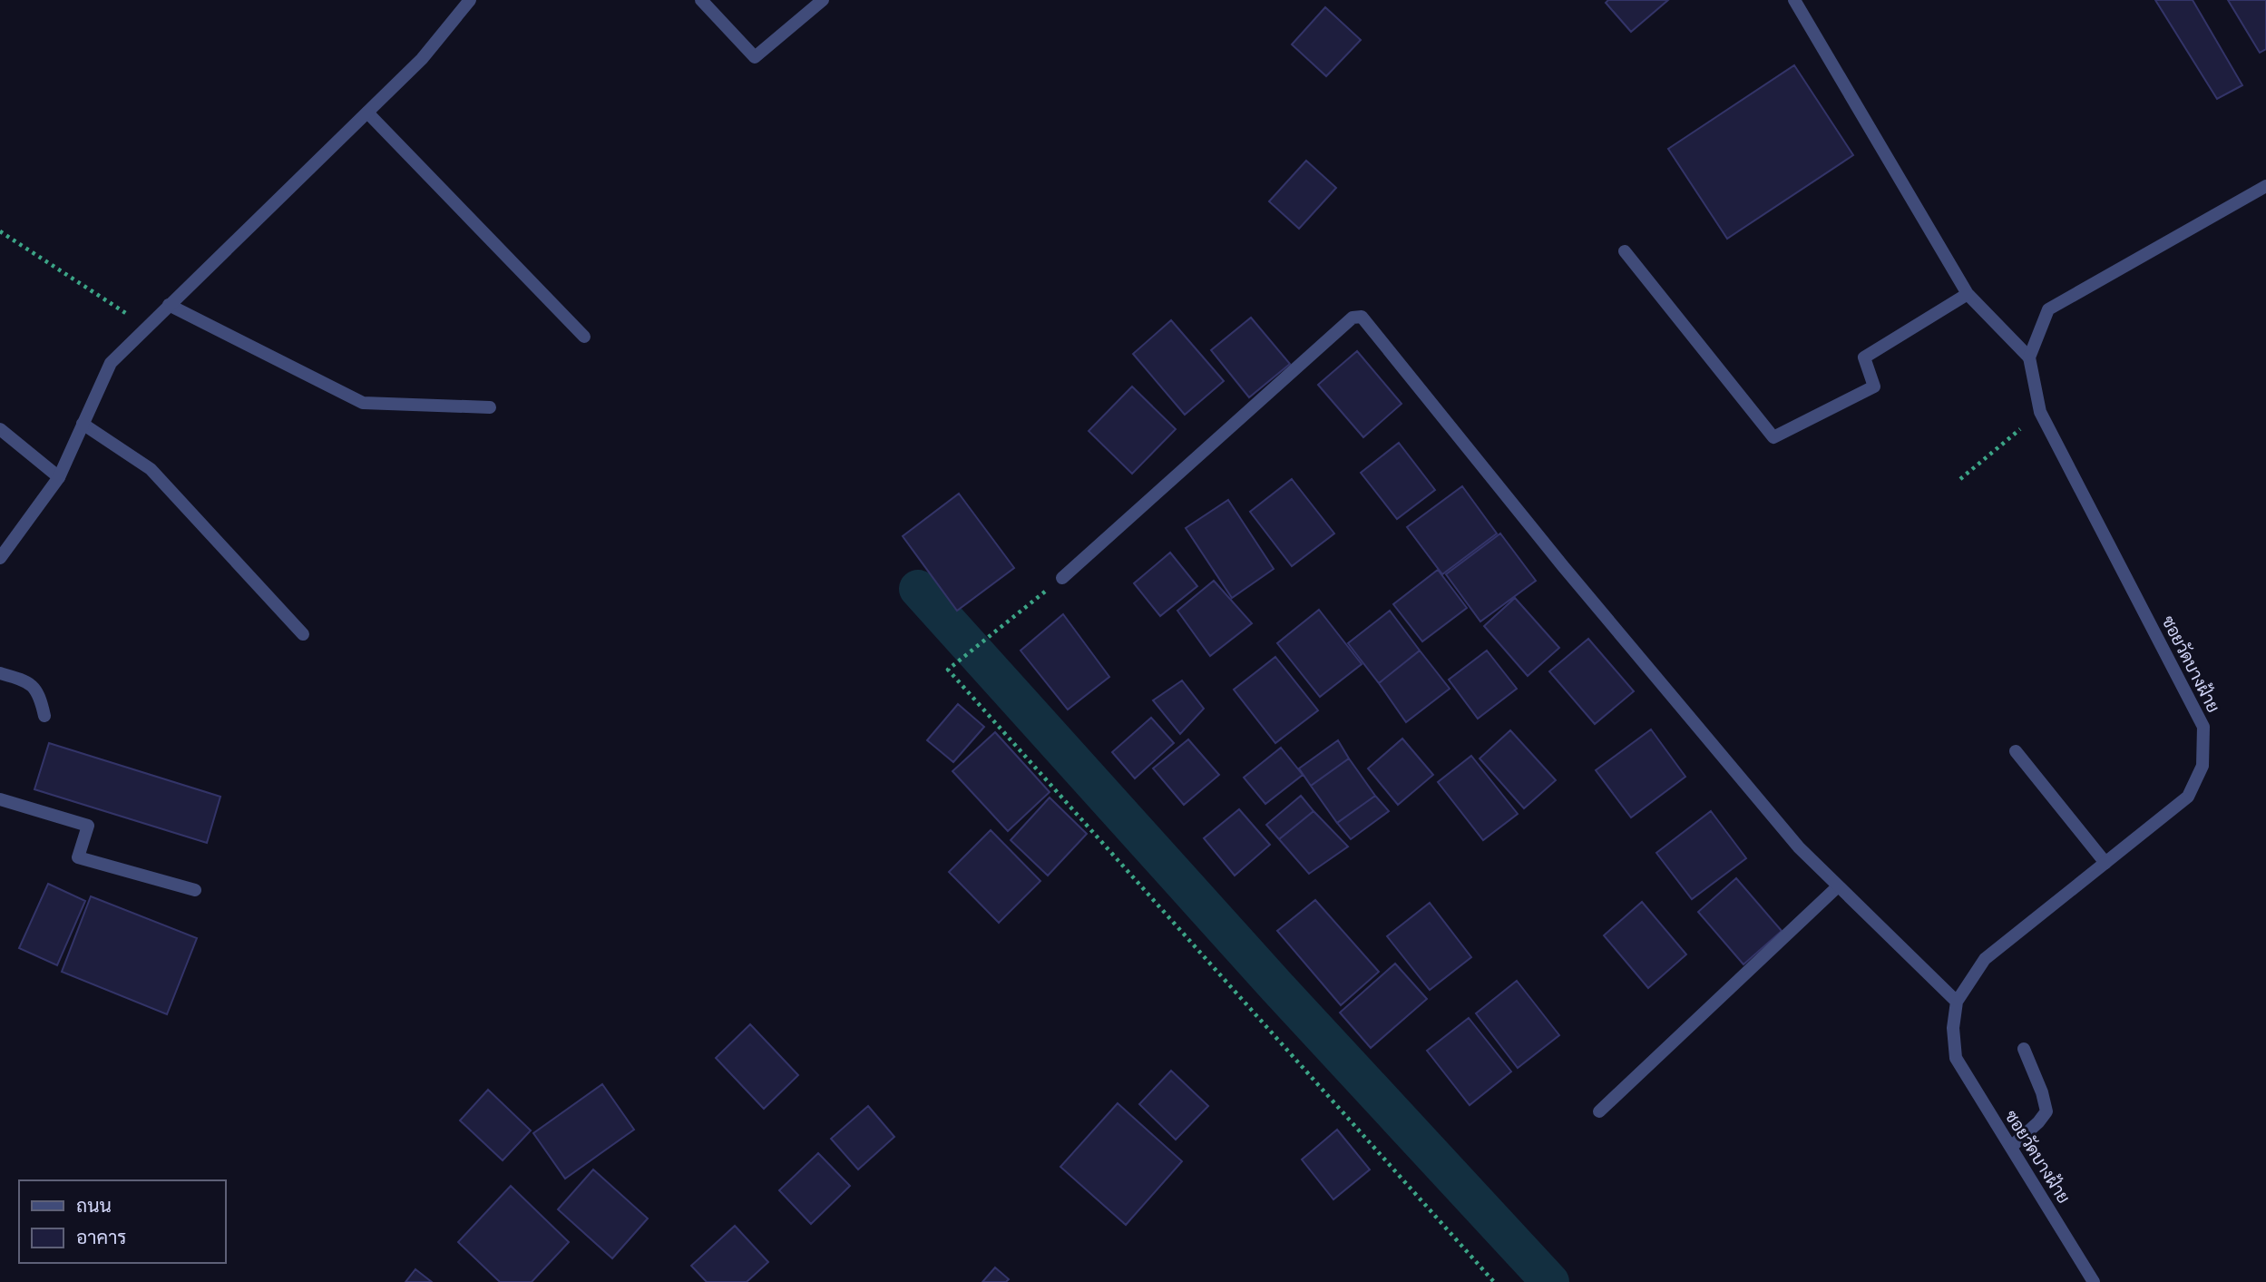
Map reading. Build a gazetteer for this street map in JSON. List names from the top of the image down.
{
  "streets": {
    "street": ["ซอยวัดบางฝ้าย"]
  },
  "legend": ["ถนน", "อาคาร"]
}
